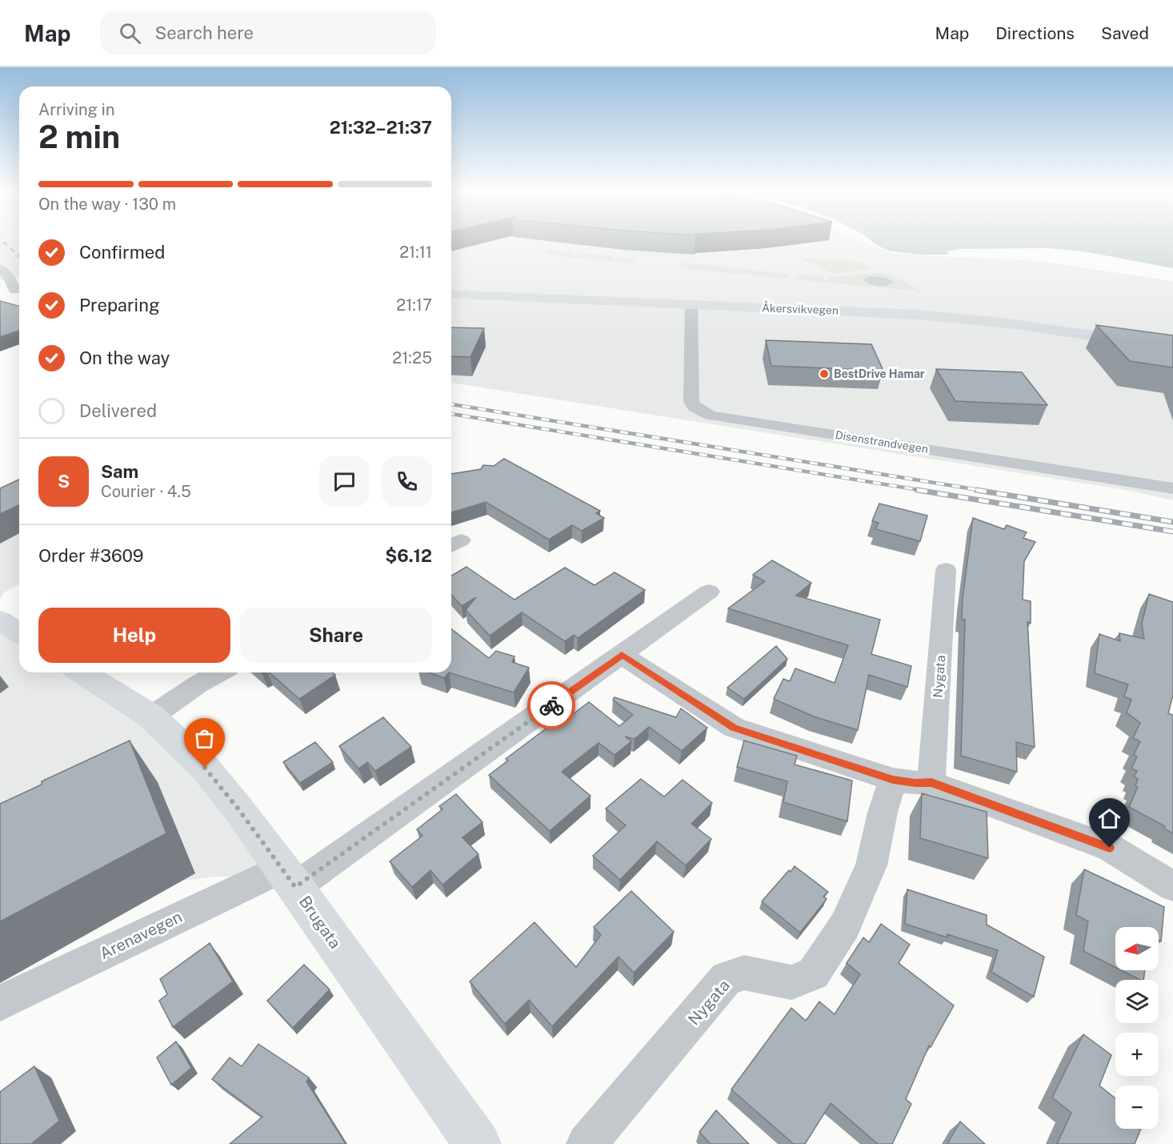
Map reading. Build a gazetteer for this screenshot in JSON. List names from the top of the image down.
{
  "streets": {
    "street": [
      "Åkersvikvegen",
      "Disenstrandvegen",
      "Nygata",
      "Brugata",
      "Arenavegen"
    ]
  },
  "crossings": [
    ["Åkersvikvegen", "Disenstrandvegen"],
    ["Brugata", "Arenavegen"]
  ],
  "places": ["BestDrive Hamar"],
  "north": "left",
  "page": {
    "header": "Map",
    "search": "Search here",
    "nav": ["Map", "Directions", "Saved"],
    "heading": ["2 min", "Arriving in", "21:32–21:37"],
    "panel": [
      "Sam",
      "Courier · 4.5",
      "Order #3609",
      "$6.12"
    ],
    "bar": "On the way · 130 m",
    "list": [
      ["Confirmed", "21:11"],
      ["Preparing", "21:17"],
      ["On the way", "21:25"],
      "Delivered"
    ],
    "round": "S",
    "buttons": ["Help", "Share"],
    "map_buttons": ["+", "−"]
  }
}
